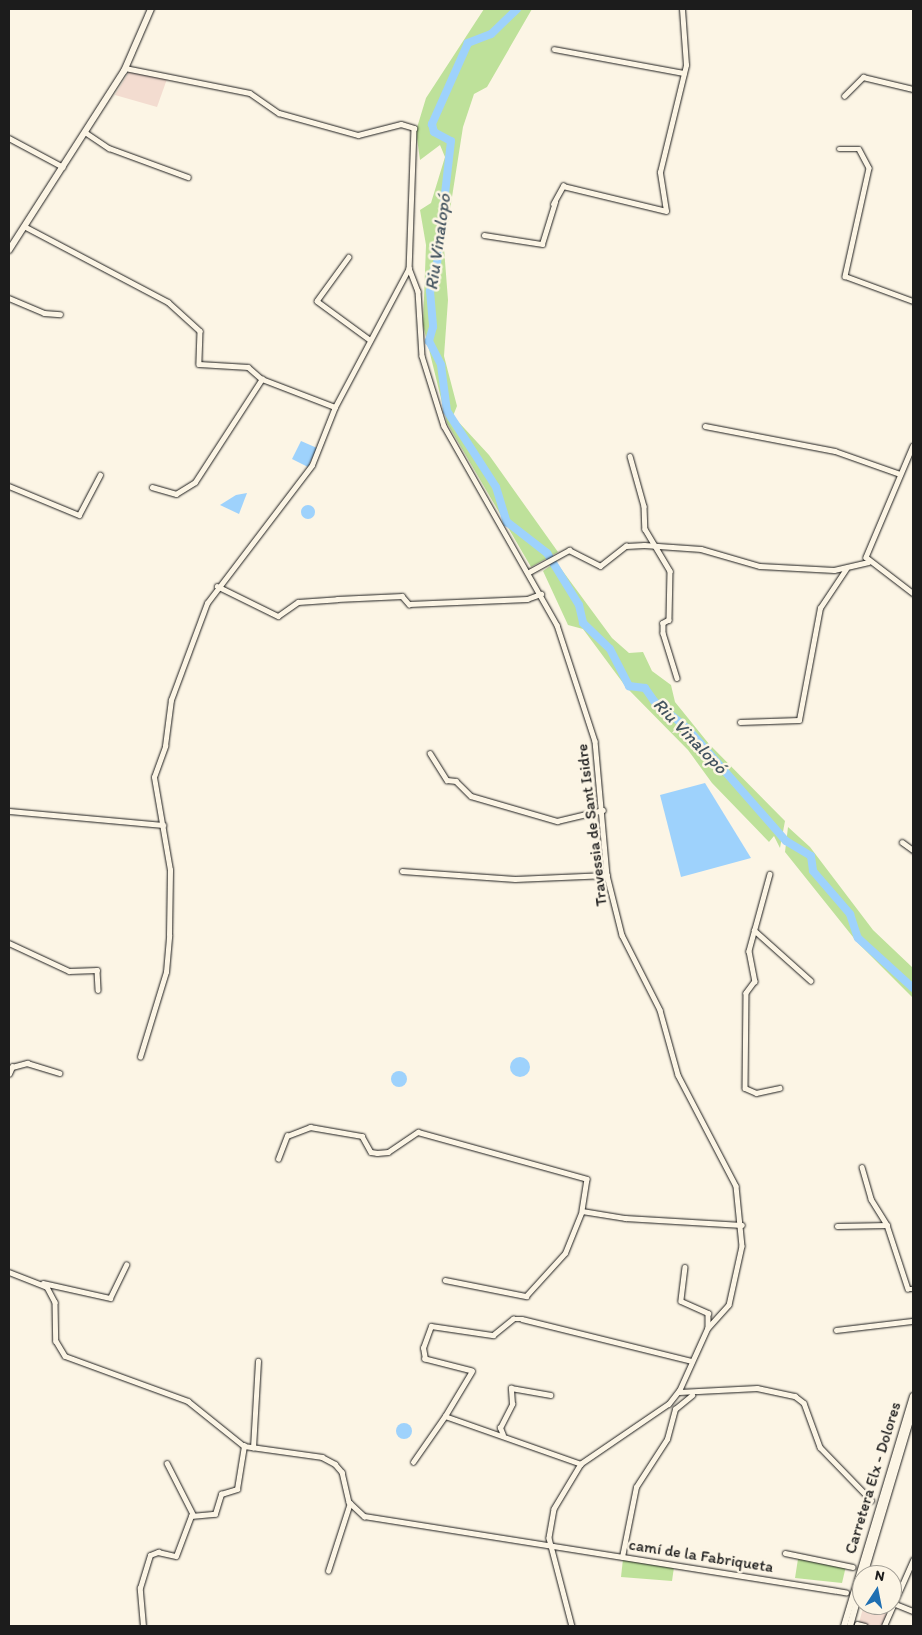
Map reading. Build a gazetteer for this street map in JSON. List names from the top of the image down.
{
  "streets": {
    "main road": ["Carretera Elx - Dolores"],
    "street": ["Travessia de Sant Isidre", "camí de la Fabriqueta"]
  },
  "crossings": [
    ["Travessia de Sant Isidre", "camí de la Fabriqueta"]
  ],
  "water": ["Riu Vinalopó"],
  "north": "top"
}
